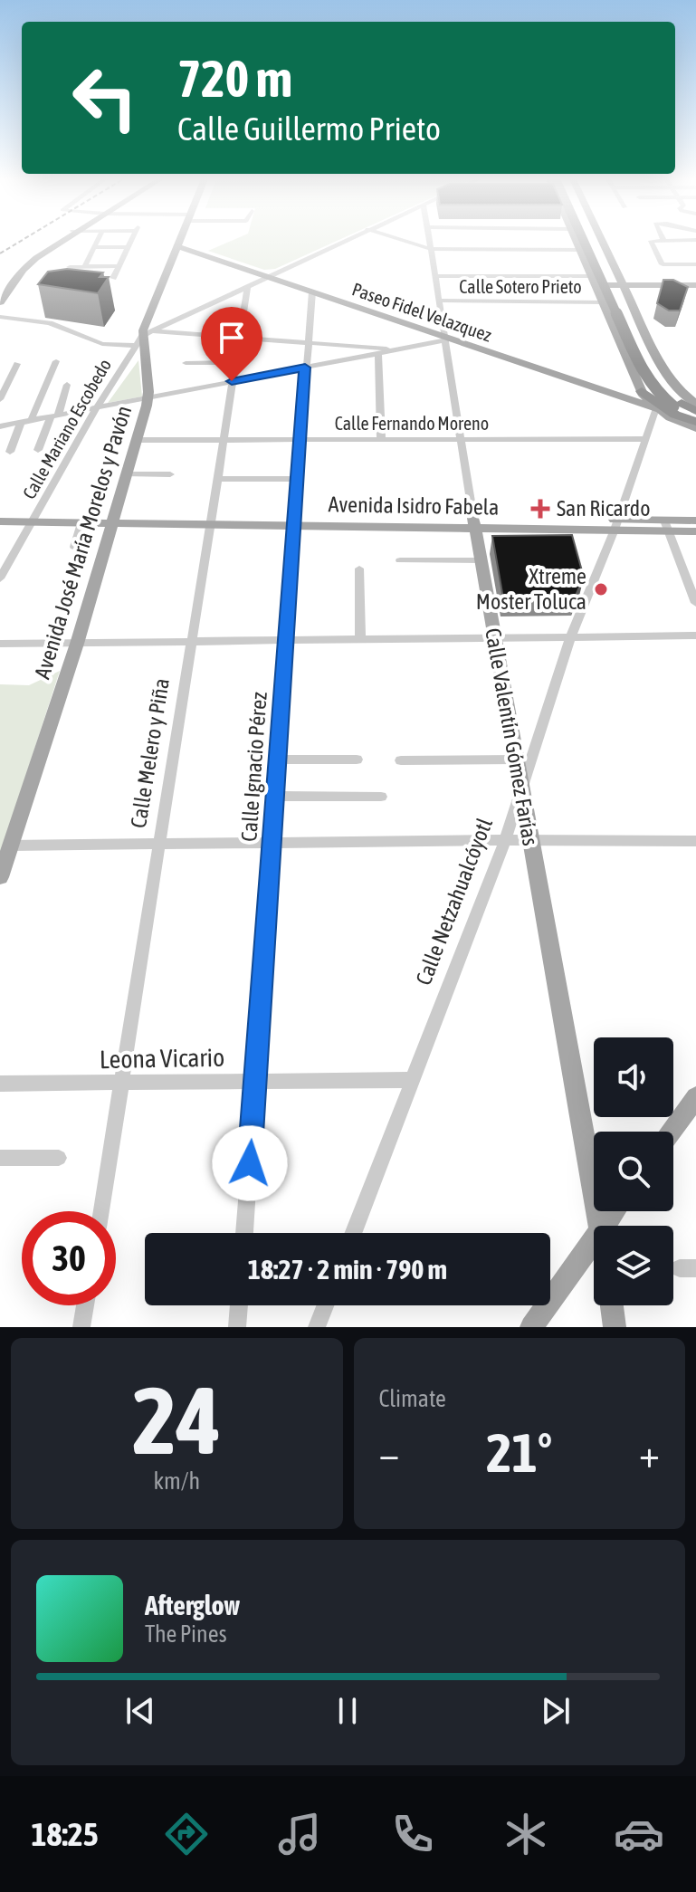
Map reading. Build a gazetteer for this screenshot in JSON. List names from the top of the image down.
{
  "streets": {
    "main road": [
      "Paseo Fidel Velazquez",
      "Avenida Isidro Fabela",
      "Avenida José María Morelos y Pavón",
      "Calle Valentín Gómez Farías"
    ],
    "street": [
      "Calle Sotero Prieto",
      "Calle Fernando Moreno",
      "Calle Mariano Escobedo",
      "Calle Melero y Piña",
      "Calle Ignacio Pérez",
      "Calle Netzahualcóyotl",
      "Leona Vicario"
    ]
  },
  "crossings": [
    ["Calle Sotero Prieto", "Calle Valentín Gómez Farías"],
    ["Paseo Fidel Velazquez", "Avenida José María Morelos y Pavón"],
    ["Paseo Fidel Velazquez", "Calle Valentín Gómez Farías"],
    ["Paseo Fidel Velazquez", "Calle Ignacio Pérez"],
    ["Paseo Fidel Velazquez", "Calle Netzahualcóyotl"],
    ["Calle Fernando Moreno", "Avenida José María Morelos y Pavón"],
    ["Calle Fernando Moreno", "Calle Valentín Gómez Farías"],
    ["Calle Fernando Moreno", "Calle Melero y Piña"],
    ["Calle Fernando Moreno", "Calle Ignacio Pérez"],
    ["Calle Fernando Moreno", "Calle Netzahualcóyotl"],
    ["Calle Mariano Escobedo", "Avenida Isidro Fabela"],
    ["Calle Mariano Escobedo", "Avenida José María Morelos y Pavón"],
    ["Avenida Isidro Fabela", "Avenida José María Morelos y Pavón"],
    ["Avenida Isidro Fabela", "Calle Valentín Gómez Farías"],
    ["Avenida Isidro Fabela", "Calle Melero y Piña"],
    ["Avenida Isidro Fabela", "Calle Ignacio Pérez"],
    ["Avenida Isidro Fabela", "Calle Netzahualcóyotl"],
    ["Calle Valentín Gómez Farías", "Calle Netzahualcóyotl"],
    ["Calle Melero y Piña", "Leona Vicario"],
    ["Calle Ignacio Pérez", "Leona Vicario"],
    ["Calle Netzahualcóyotl", "Leona Vicario"]
  ],
  "places": {
    "health": ["San Ricardo"],
    "other": ["Xtreme Moster Toluca"]
  },
  "page": {
    "turn": ["720 m", "Calle Guillermo Prieto"],
    "limit": "30",
    "trip": "18:27 · 2 min · 790 m",
    "tile": [
      ["24", "km/h"],
      "Climate"
    ],
    "heat": ["−", "21°", "+"],
    "song": ["Afterglow", "The Pines"],
    "tabs": "18:25"
  }
}
